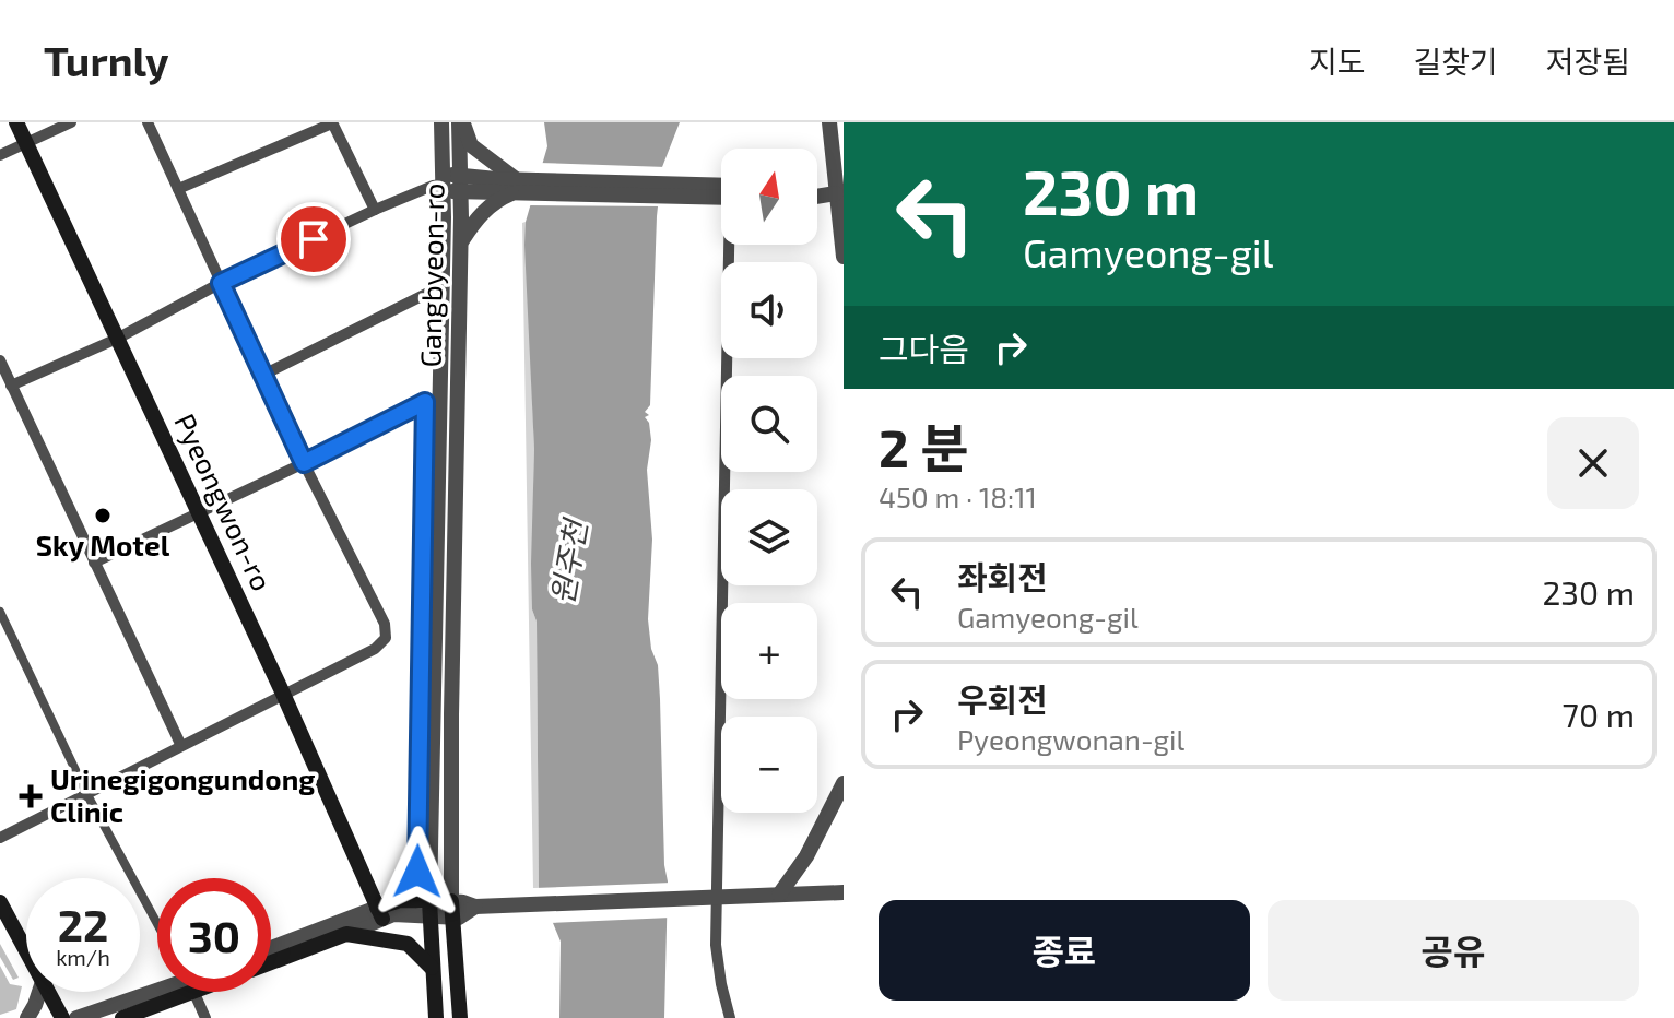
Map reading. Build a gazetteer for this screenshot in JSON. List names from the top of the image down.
{
  "streets": {
    "main road": ["Pyeongwon-ro"],
    "street": ["Gangbyeon-ro"]
  },
  "water": ["원주천"],
  "places": {
    "other": ["Sky Motel"],
    "health": ["Urinegigongundong Clinic"]
  },
  "north": "top",
  "page": {
    "header": "Turnly",
    "nav": ["지도", "길찾기", "저장됨"],
    "turn": ["230 m", "Gamyeong-gil"],
    "map_buttons": ["+", "−"],
    "then": "그다음",
    "heading": ["2 분", "450 m · 18:11"],
    "list": [
      {
        "name": "좌회전",
        "note": "Gamyeong-gil",
        "value": "230 m"
      },
      {
        "name": "우회전",
        "note": "Pyeongwonan-gil",
        "value": "70 m"
      }
    ],
    "speed": "22 km/h",
    "limit": "30",
    "buttons": ["종료", "공유"]
  }
}
